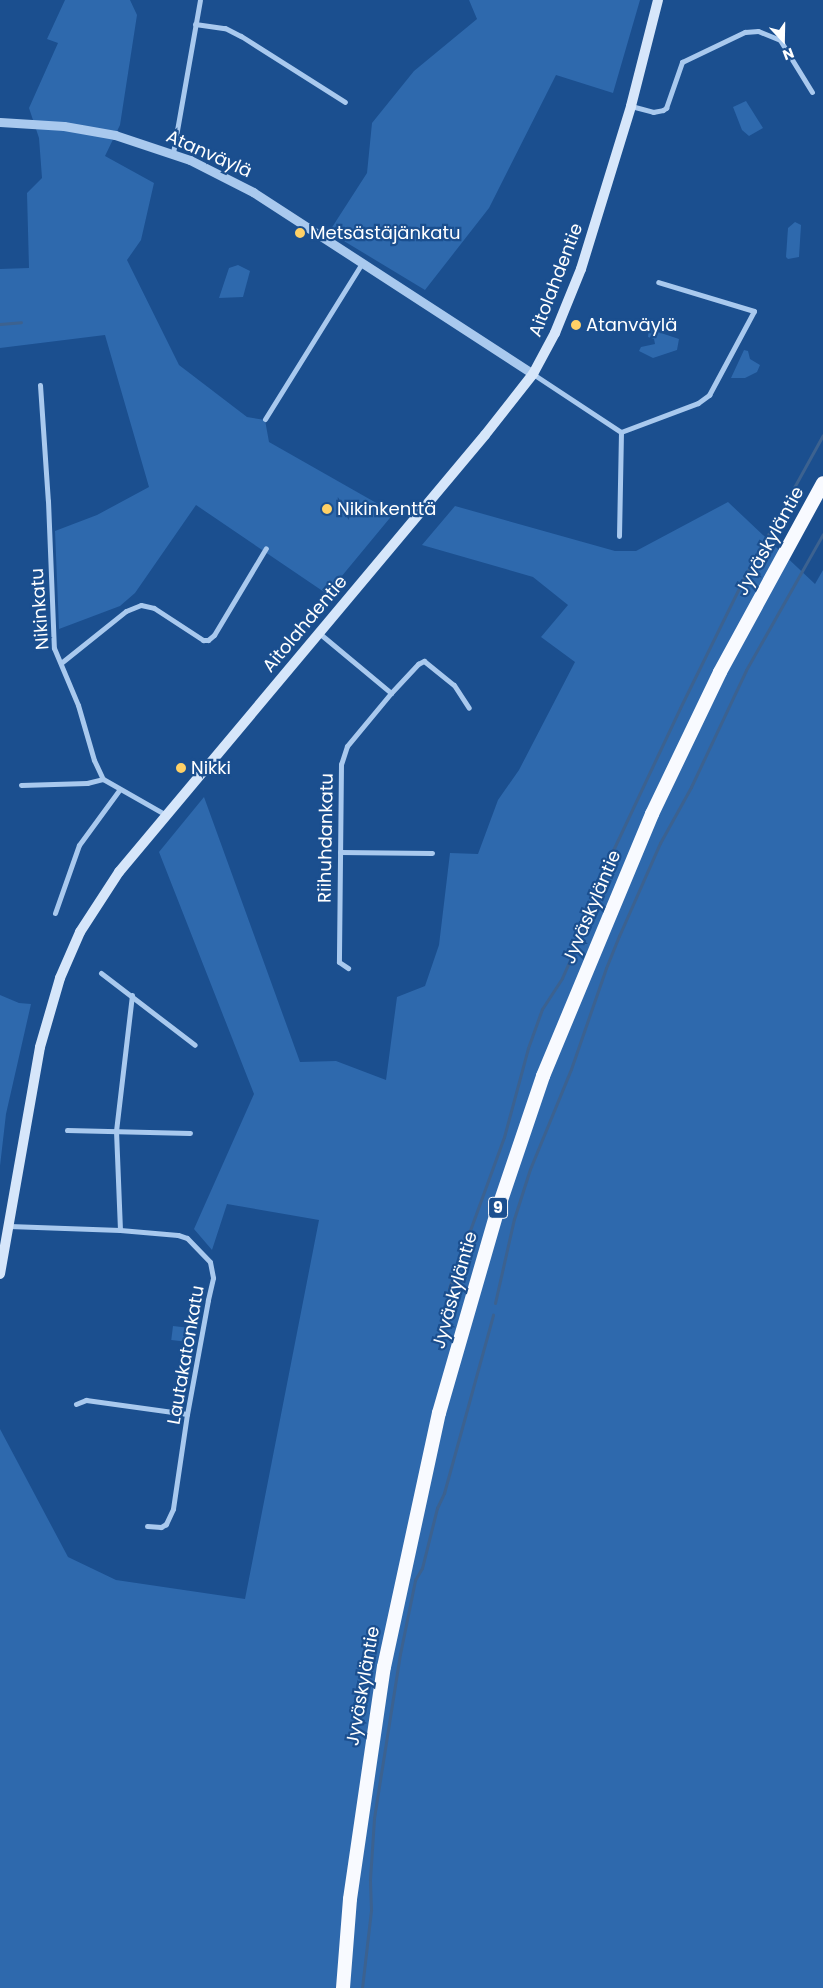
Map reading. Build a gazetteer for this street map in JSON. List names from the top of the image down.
{
  "streets": {
    "highway": ["Jyväskyläntie", "9"],
    "main road": ["Aitolahdentie"],
    "street": [
      "Atanväylä",
      "Nikinkatu",
      "Riihuhdankatu",
      "Lautakatonkatu"
    ]
  },
  "crossings": [
    ["Atanväylä", "Aitolahdentie"],
    ["Aitolahdentie", "Lautakatonkatu"]
  ],
  "places": [
    "Metsästäjänkatu",
    "Atanväylä",
    "Nikinkenttä",
    "Nikki"
  ],
  "north": "bottom"
}
